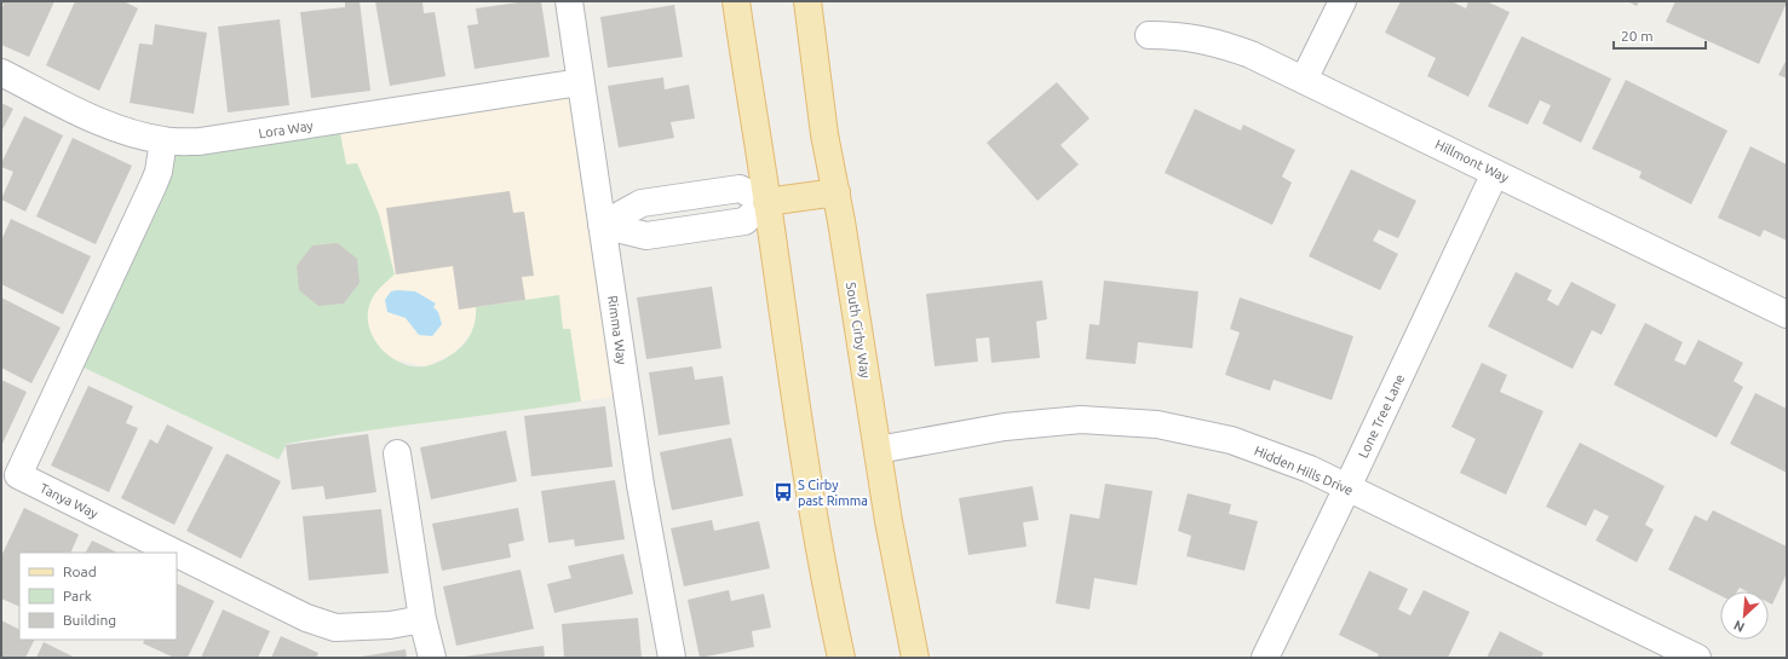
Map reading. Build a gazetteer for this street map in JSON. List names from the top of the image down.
{
  "streets": {
    "main road": ["South Cirby Way"],
    "street": [
      "Lora Way",
      "Hillmont Way",
      "Rimma Way",
      "Lone Tree Lane",
      "Hidden Hills Drive",
      "Tanya Way"
    ]
  },
  "crossings": [
    ["Lora Way", "Rimma Way"],
    ["Lora Way", "Tanya Way"],
    ["Hillmont Way", "Lone Tree Lane"],
    ["South Cirby Way", "Hidden Hills Drive"],
    ["Lone Tree Lane", "Hidden Hills Drive"]
  ],
  "places": {
    "bus stop": ["S Cirby past Rimma"]
  },
  "legend": ["Road", "Park", "Building"],
  "scale_bar": "20 m",
  "north": "bottom left"
}
